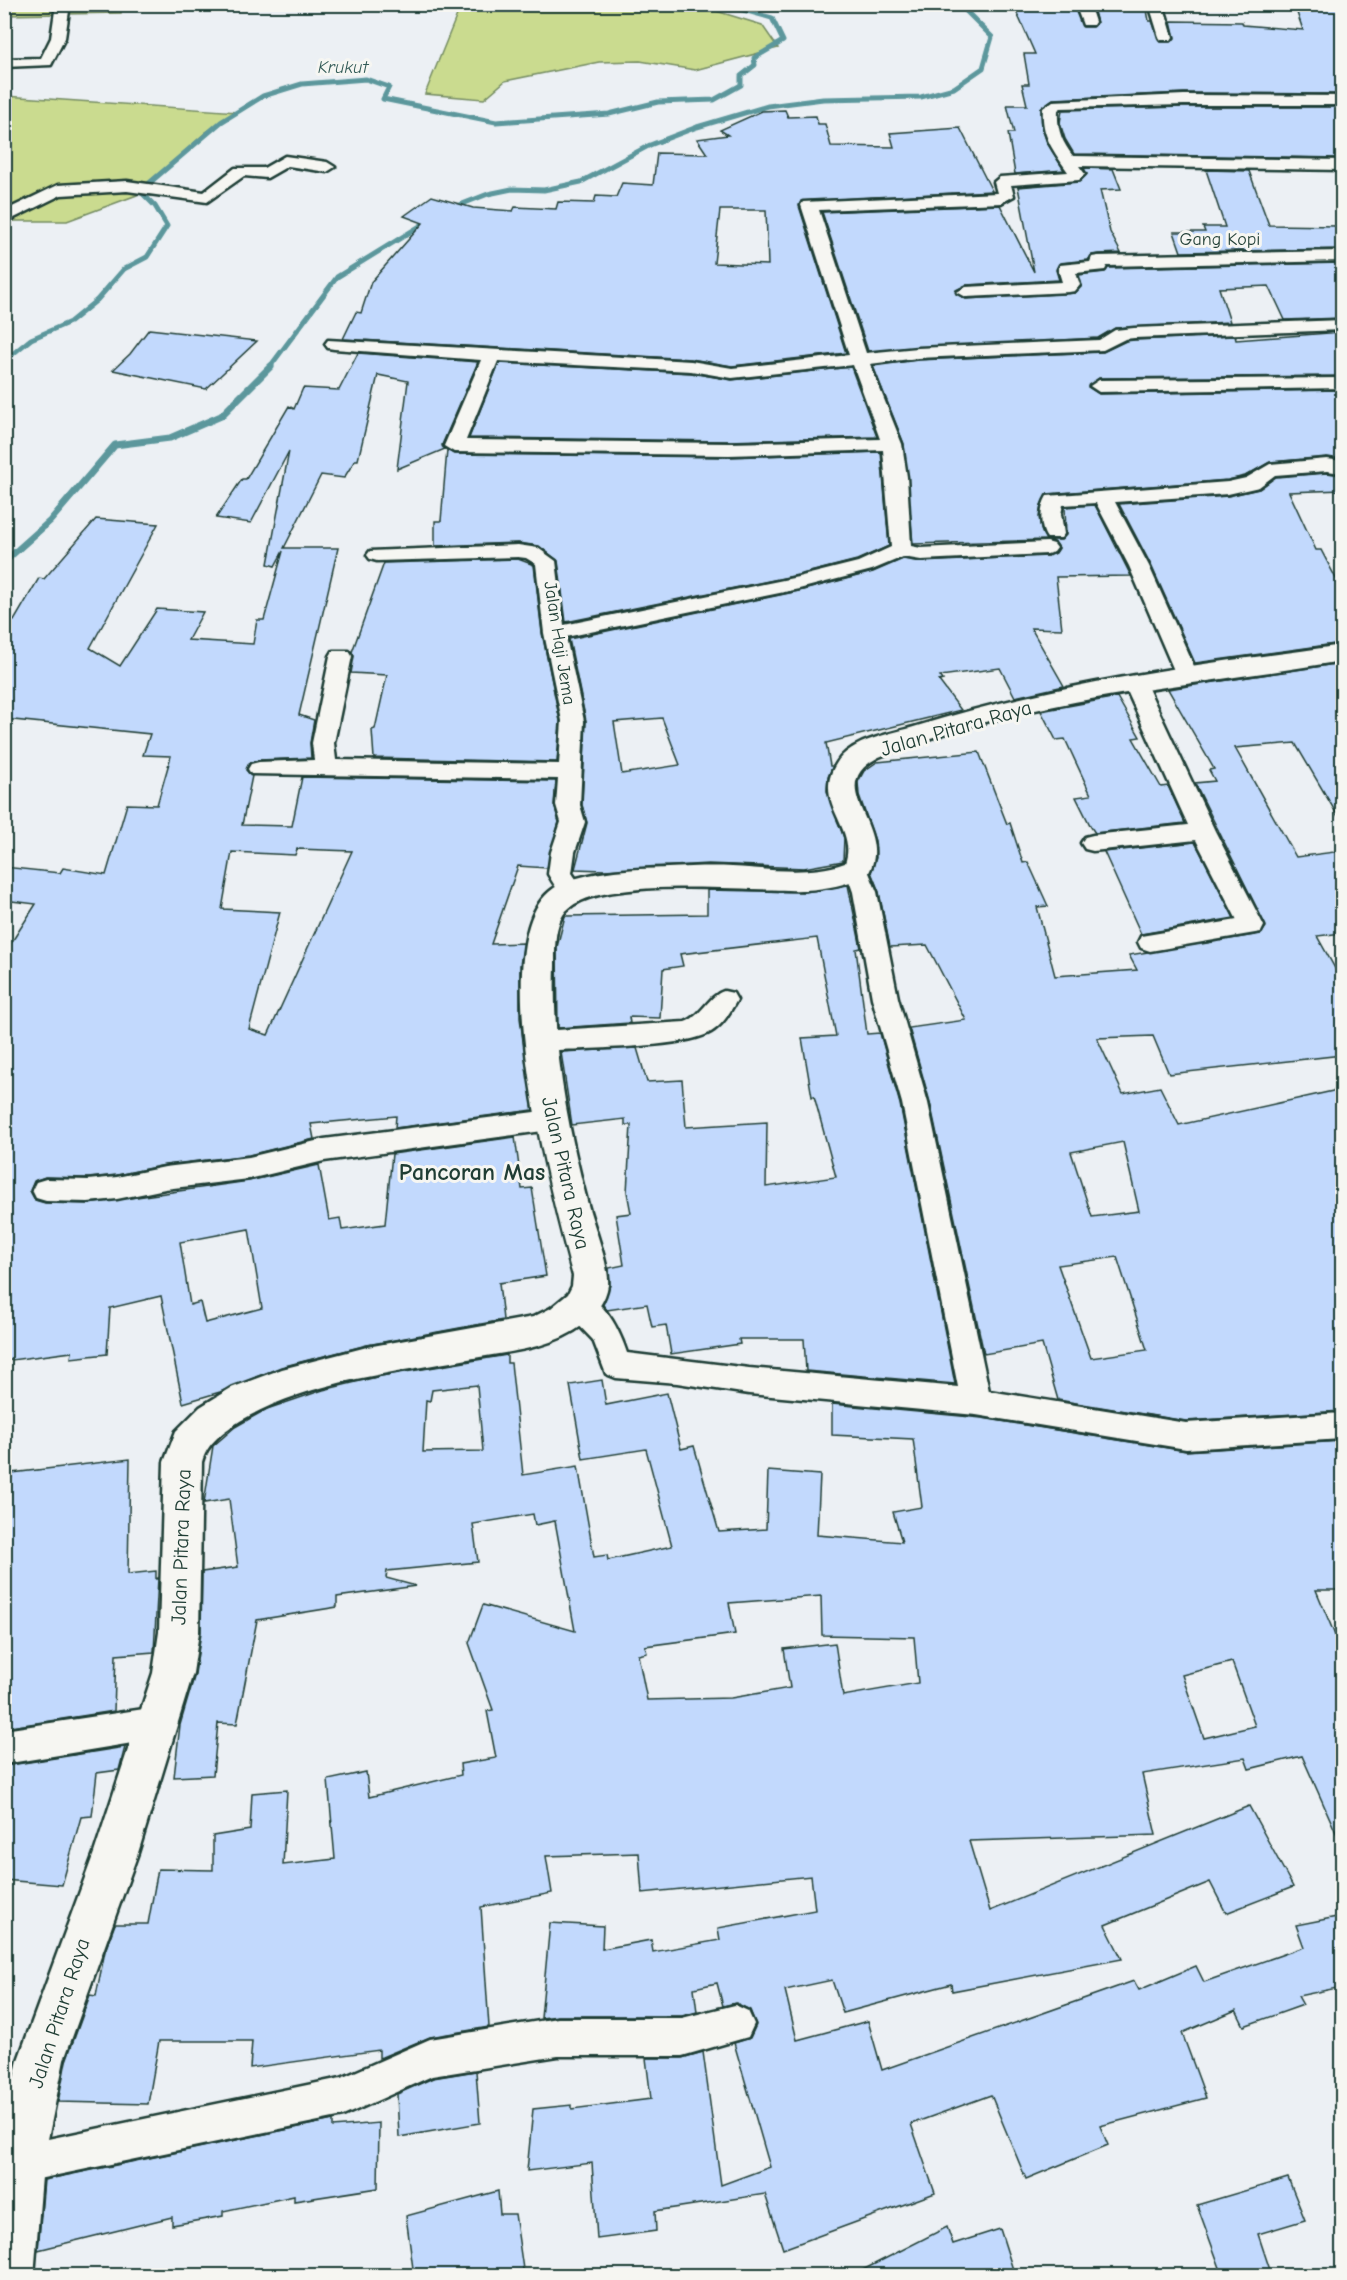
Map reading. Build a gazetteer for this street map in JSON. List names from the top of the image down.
{
  "streets": {
    "main road": ["Jalan Pitara Raya"],
    "street": ["Gang Kopi", "Jalan Haji Jema"]
  },
  "crossings": [
    ["Jalan Haji Jema", "Jalan Pitara Raya"]
  ],
  "districts": ["Pancoran Mas"],
  "water": ["Krukut"]
}
